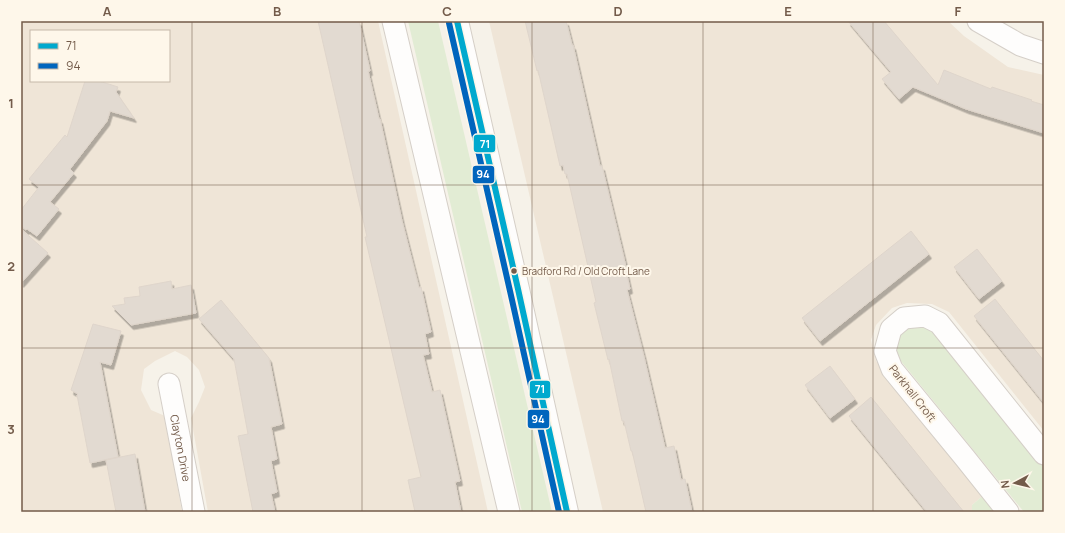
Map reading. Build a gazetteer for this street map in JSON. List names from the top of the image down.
{
  "streets": {
    "street": ["Parkhall Croft", "Clayton Drive"]
  },
  "places": ["Bradford Rd / Old Croft Lane"],
  "lines": ["transit line 71", "transit line 94"],
  "legend": ["71", "94"],
  "north": "left",
  "grid": {
    "columns": [
      "A",
      "B",
      "C",
      "D",
      "E",
      "F"
    ],
    "rows": ["1", "2", "3"]
  }
}
